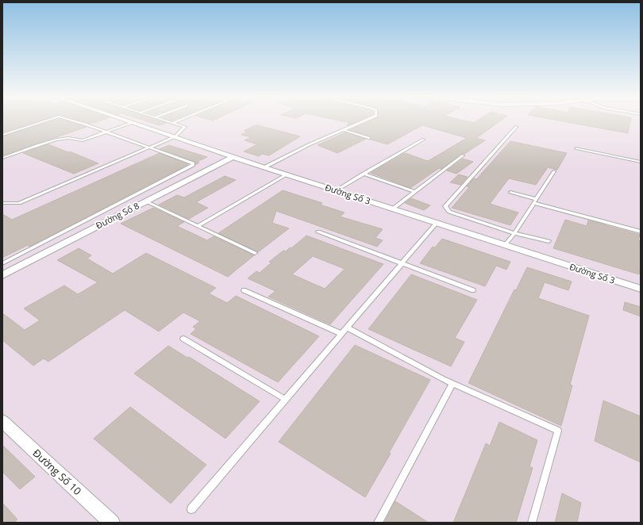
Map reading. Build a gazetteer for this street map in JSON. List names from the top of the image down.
{
  "streets": {
    "street": ["Đường Số 3", "Đường Số 8", "Đường Số 10"]
  },
  "crossings": [
    ["Đường Số 3", "Đường Số 8"]
  ]
}
